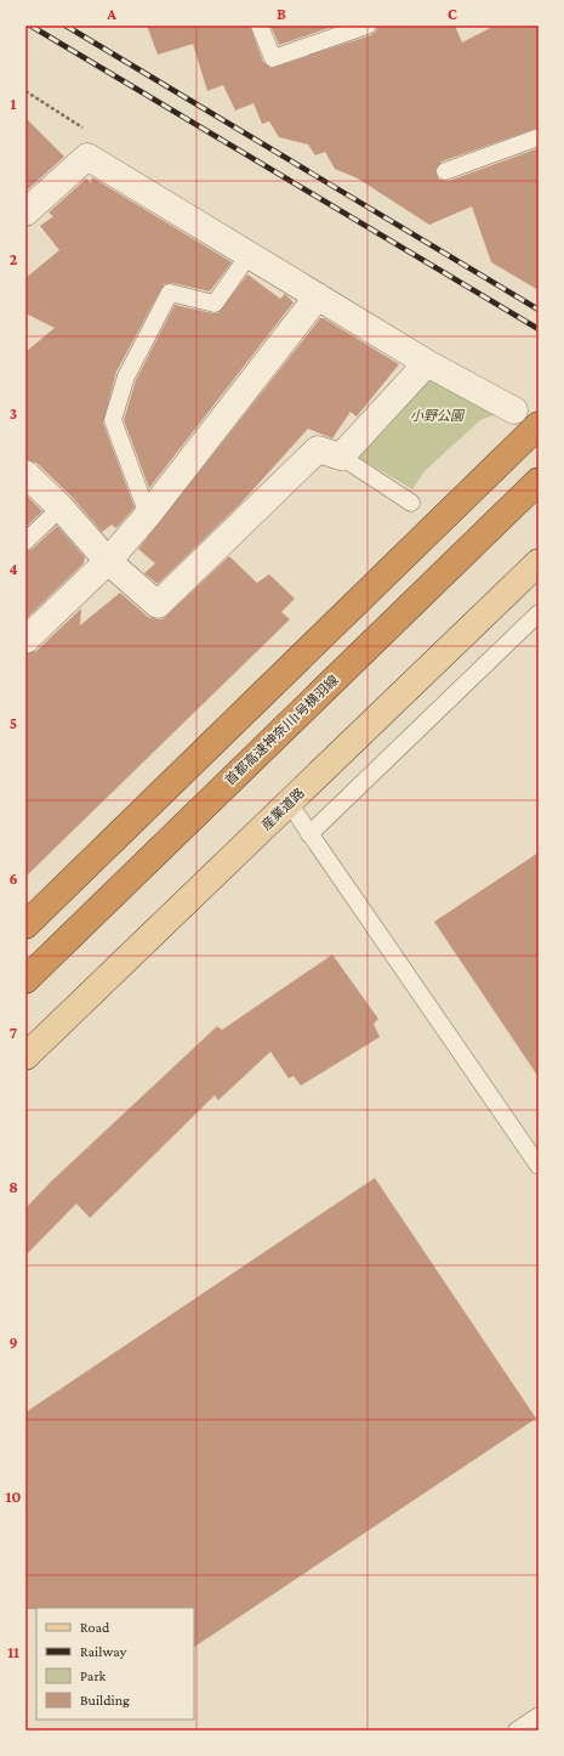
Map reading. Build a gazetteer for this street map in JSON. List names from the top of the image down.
{
  "streets": {
    "highway": ["首都高速神奈川1号横羽線"],
    "main road": ["産業道路"]
  },
  "parks": ["小野公園"],
  "legend": [
    "Road",
    "Railway",
    "Park",
    "Building"
  ],
  "grid": {
    "columns": ["A", "B", "C"],
    "rows": [
      "1",
      "2",
      "3",
      "4",
      "5",
      "6",
      "7",
      "8",
      "9",
      "10",
      "11"
    ]
  }
}
